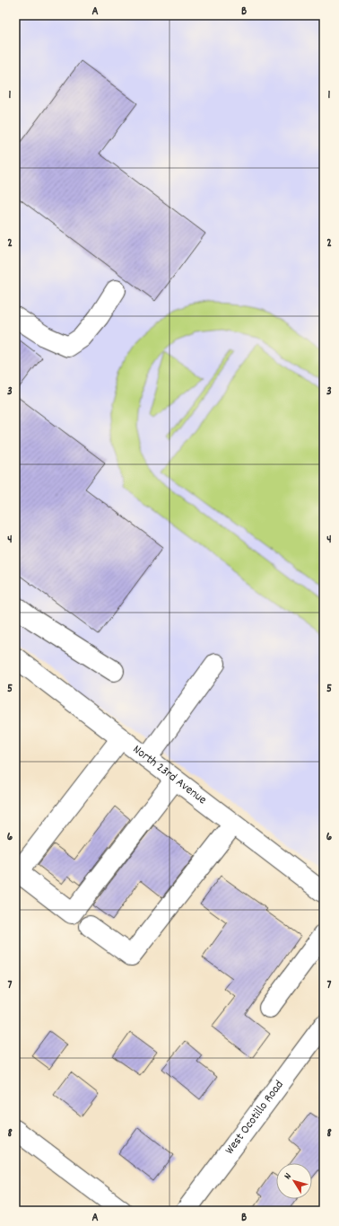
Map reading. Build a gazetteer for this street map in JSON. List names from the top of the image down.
{
  "streets": {
    "street": ["North 23rd Avenue", "West Ocotillo Road"]
  },
  "north": "top left",
  "grid": {
    "columns": ["A", "B"],
    "rows": [
      "1",
      "2",
      "3",
      "4",
      "5",
      "6",
      "7",
      "8"
    ]
  }
}
